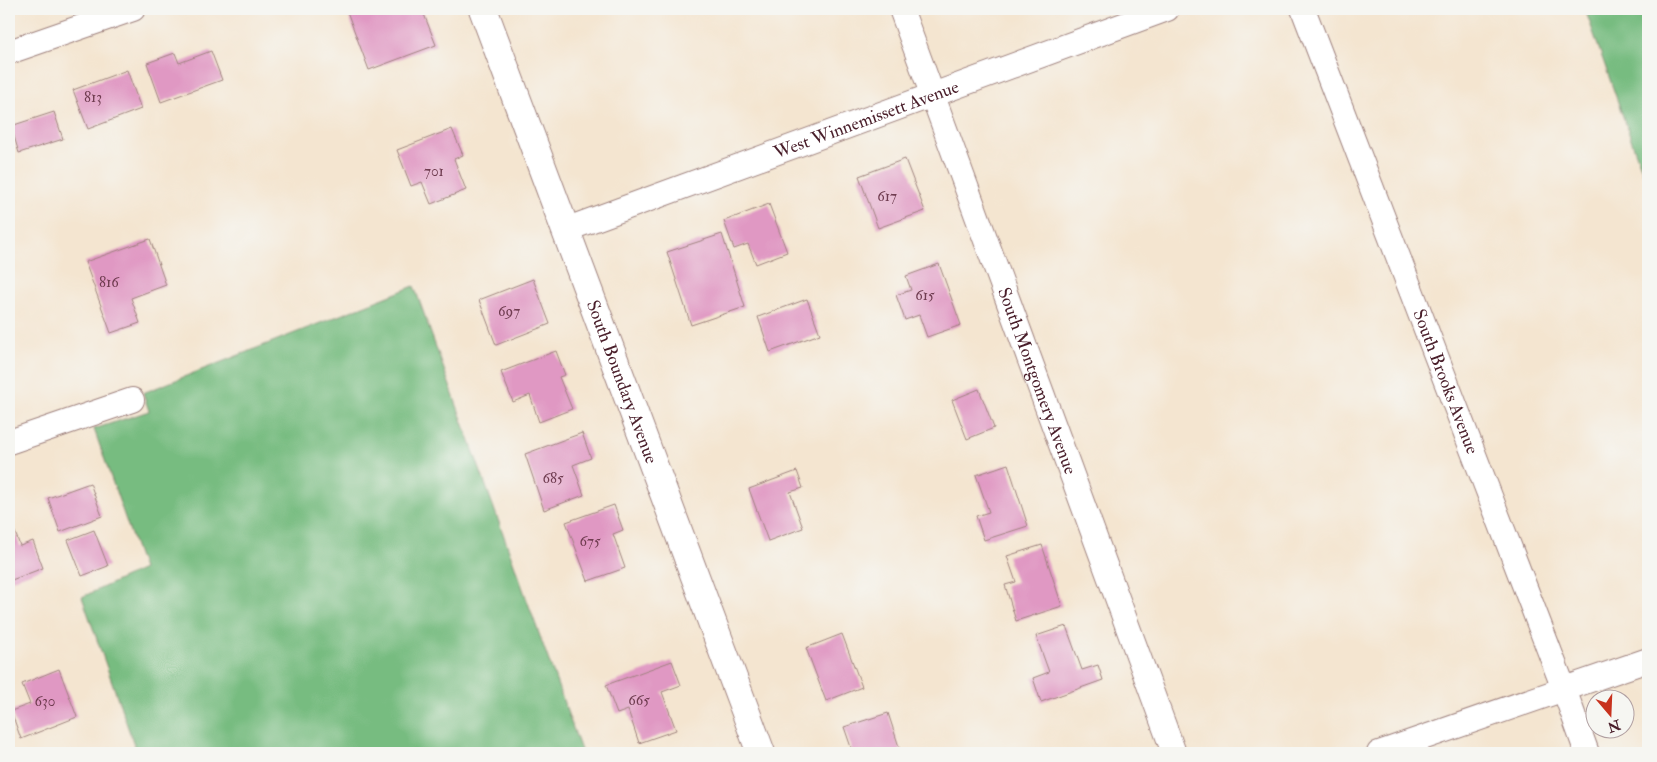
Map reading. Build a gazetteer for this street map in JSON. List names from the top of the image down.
{
  "streets": {
    "street": [
      "West Winnemissett Avenue",
      "South Boundary Avenue",
      "South Montgomery Avenue",
      "South Brooks Avenue"
    ]
  },
  "crossings": [
    ["West Winnemissett Avenue", "South Boundary Avenue"],
    ["West Winnemissett Avenue", "South Montgomery Avenue"]
  ],
  "house_numbers": [
    "813",
    "701",
    "617",
    "816",
    "615",
    "697",
    "685",
    "675",
    "665",
    "630"
  ],
  "north": "bottom"
}
